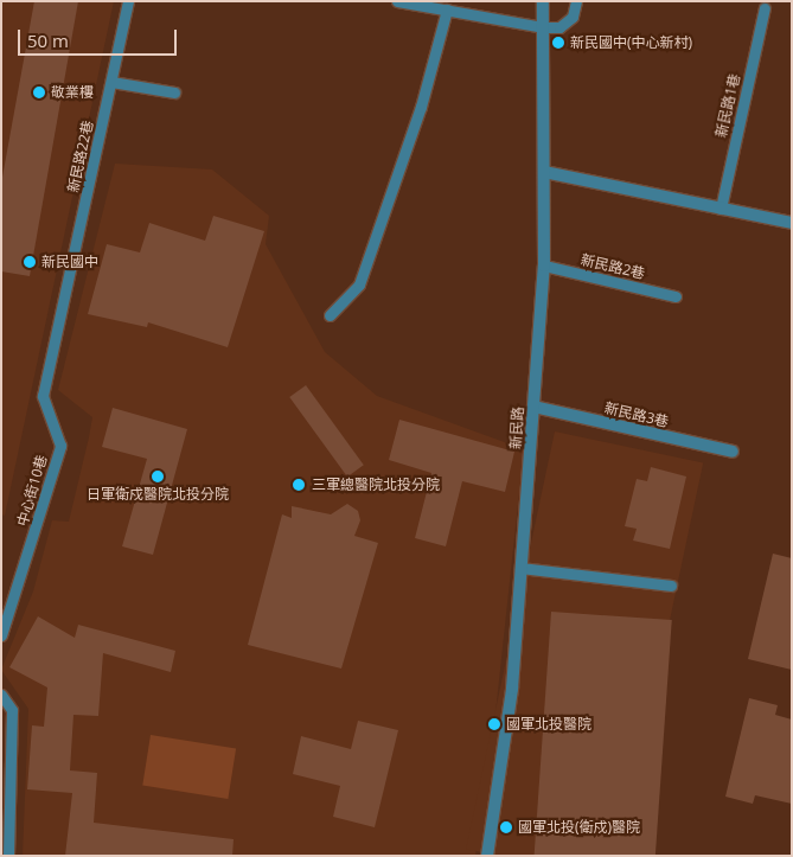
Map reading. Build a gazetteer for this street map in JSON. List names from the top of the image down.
{
  "streets": {
    "street": ["新民路3巷", "新民路"],
    "lane": [
      "新民路1巷",
      "新民路22巷",
      "新民路2巷",
      "中心街10巷"
    ]
  },
  "crossings": [
    ["新民路22巷", "中心街10巷"],
    ["新民路2巷", "新民路"],
    ["新民路3巷", "新民路"]
  ],
  "places": [
    "新民國中(中心新村)",
    "敬業樓",
    "新民國中",
    "日軍衛戍醫院北投分院",
    "三軍總醫院北投分院",
    "國軍北投醫院",
    "國軍北投(衛戍)醫院"
  ],
  "scale_bar": "50 m"
}
